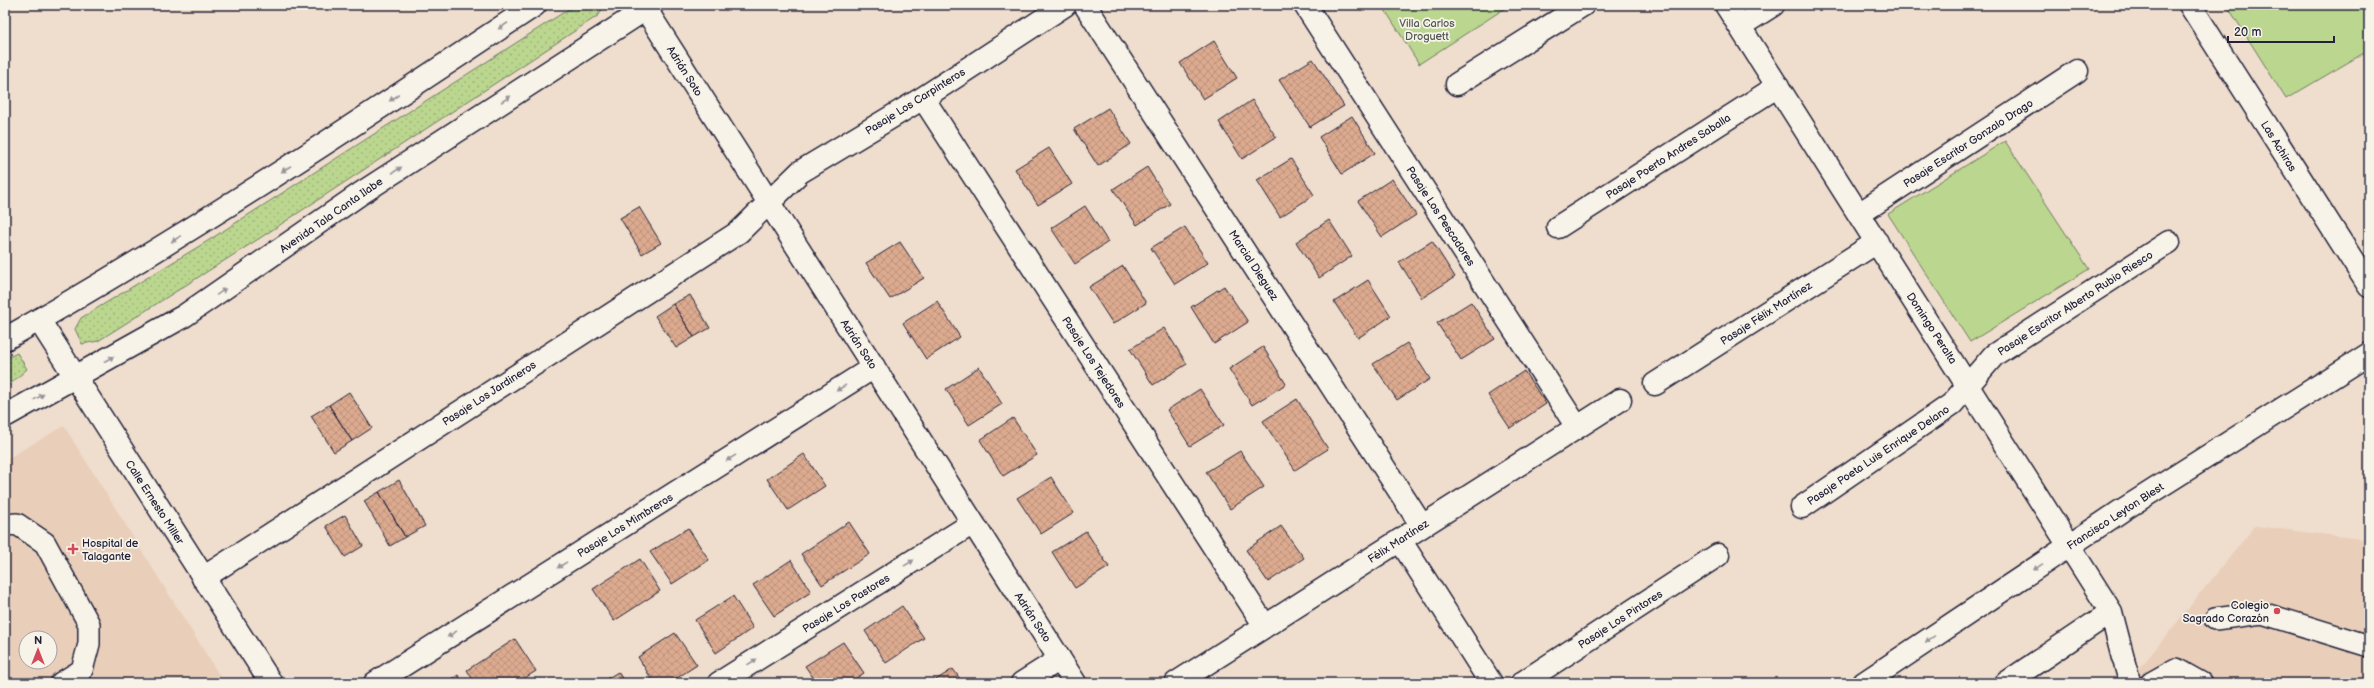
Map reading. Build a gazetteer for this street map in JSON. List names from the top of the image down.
{
  "streets": {
    "street": [
      "Adrián Soto",
      "Pasaje Los Carpinteros",
      "Pasaje Escritor Gonzalo Drago",
      "Las Achiras",
      "Pasaje Poerto Andres Saballa",
      "Avenida Tala Canta Ilabe",
      "Pasaje Los Pescadores",
      "Marcial Dieguez",
      "Pasaje Escritor Alberto Rubio Riesco",
      "Pasaje Félix Martínez",
      "Domingo Peralta",
      "Pasaje Los Tejedores",
      "Pasaje Los Jardineros",
      "Pasaje Poeta Luis Enrique Delano",
      "Calle Ernesto Miller",
      "Francisco Leyton Blest",
      "Pasaje Los Mimbreros",
      "Félix Martínez",
      "Pasaje Los Pastores",
      "Pasaje Los Pintores"
    ]
  },
  "crossings": [
    ["Adrián Soto", "Pasaje Los Carpinteros"],
    ["Adrián Soto", "Avenida Tala Canta Ilabe"],
    ["Adrián Soto", "Pasaje Los Jardineros"],
    ["Adrián Soto", "Pasaje Los Mimbreros"],
    ["Adrián Soto", "Pasaje Los Pastores"],
    ["Pasaje Los Carpinteros", "Pasaje Los Tejedores"],
    ["Pasaje Los Carpinteros", "Pasaje Los Jardineros"],
    ["Pasaje Escritor Gonzalo Drago", "Domingo Peralta"],
    ["Pasaje Poerto Andres Saballa", "Domingo Peralta"],
    ["Avenida Tala Canta Ilabe", "Calle Ernesto Miller"],
    ["Pasaje Los Pescadores", "Félix Martínez"],
    ["Marcial Dieguez", "Félix Martínez"],
    ["Pasaje Escritor Alberto Rubio Riesco", "Domingo Peralta"],
    ["Pasaje Escritor Alberto Rubio Riesco", "Pasaje Poeta Luis Enrique Delano"],
    ["Pasaje Félix Martínez", "Domingo Peralta"],
    ["Domingo Peralta", "Pasaje Poeta Luis Enrique Delano"],
    ["Domingo Peralta", "Francisco Leyton Blest"],
    ["Pasaje Los Tejedores", "Félix Martínez"],
    ["Pasaje Los Jardineros", "Calle Ernesto Miller"]
  ],
  "one_way": ["Pasaje Los Mimbreros", "Pasaje Los Pastores"],
  "parks": ["Villa Carlos Droguett"],
  "places": {
    "health": ["Hospital de Talagante"],
    "other": ["Colegio Sagrado Corazón"]
  },
  "scale_bar": "20 m",
  "north": "top"
}
